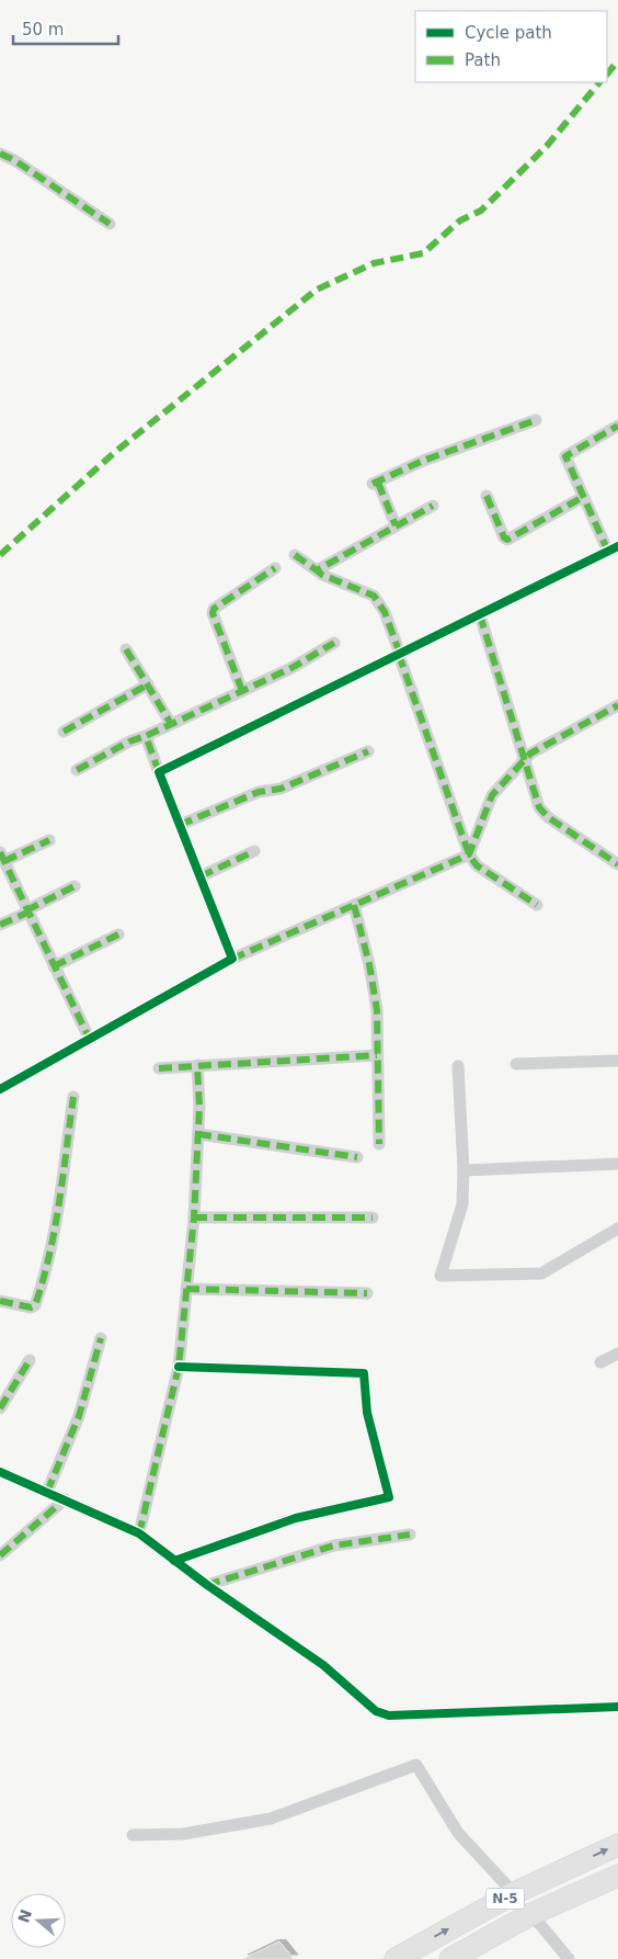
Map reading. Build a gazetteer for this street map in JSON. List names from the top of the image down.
{
  "streets": {
    "highway": ["N-5"]
  },
  "legend": ["Cycle path", "Path"],
  "scale_bar": "50 m",
  "north": "left"
}
